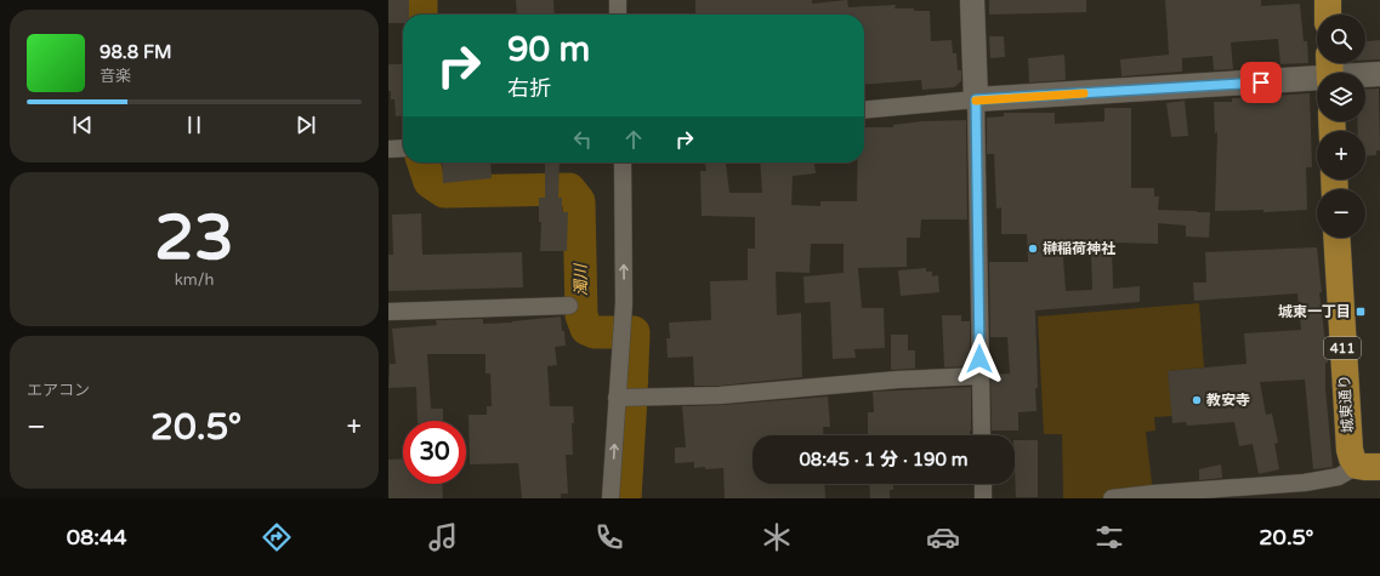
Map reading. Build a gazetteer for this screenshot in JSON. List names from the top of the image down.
{
  "streets": {
    "highway": ["411", "城東通り"]
  },
  "water": ["濁川"],
  "places": {
    "other": ["榊稲荷神社", "教安寺"],
    "transit": ["城東一丁目"]
  },
  "page": {
    "map_buttons": ["+", "−"],
    "turn": ["90 m", "右折"],
    "song": ["98.8 FM", "音楽"],
    "tile": [
      ["23", "km/h"],
      "エアコン"
    ],
    "heat": ["−", "20.5°", "+"],
    "limit": "30",
    "trip": "08:45 · 1 分 · 190 m",
    "tabs": ["08:44", "20.5°"]
  }
}
